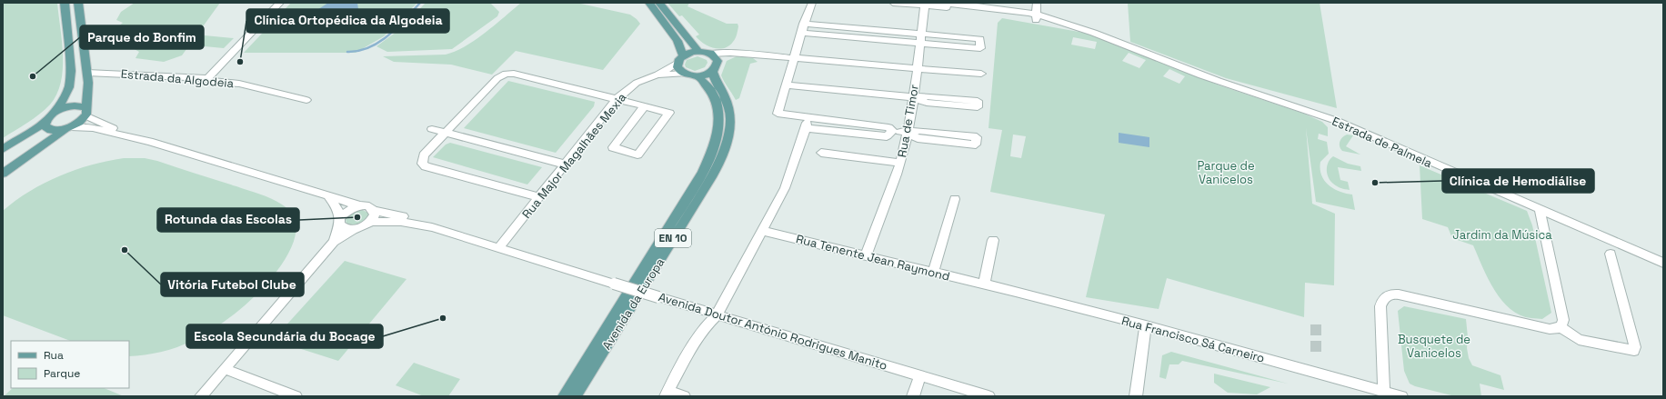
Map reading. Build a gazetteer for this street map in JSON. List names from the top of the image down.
{
  "streets": {
    "main road": ["EN 10", "Avenida da Europa"],
    "street": [
      "Estrada da Algodeia",
      "Rua de Timor",
      "Estrada de Palmela",
      "Rua Major Magalhães Mexia",
      "Rua Tenente Jean Raymond",
      "Avenida Doutor António Rodrigues Manito",
      "Rua Francisco Sá Carneiro"
    ]
  },
  "crossings": [
    ["Rua de Timor", "Estrada de Palmela"],
    ["Rua de Timor", "Rua Tenente Jean Raymond"],
    ["Rua Major Magalhães Mexia", "Avenida da Europa"],
    ["Rua Major Magalhães Mexia", "Avenida Doutor António Rodrigues Manito"],
    ["Rua Tenente Jean Raymond", "Rua Francisco Sá Carneiro"]
  ],
  "parks": ["Parque de Vanicelos", "Jardim da Música", "Busquete de Vanicelos"],
  "places": [
    "Clínica Ortopédica da Algodeia",
    "Parque do Bonfim",
    "Clínica de Hemodiálise",
    "Rotunda das Escolas",
    "Vitória Futebol Clube",
    "Escola Secundária du Bocage"
  ],
  "legend": ["Rua", "Parque"]
}
